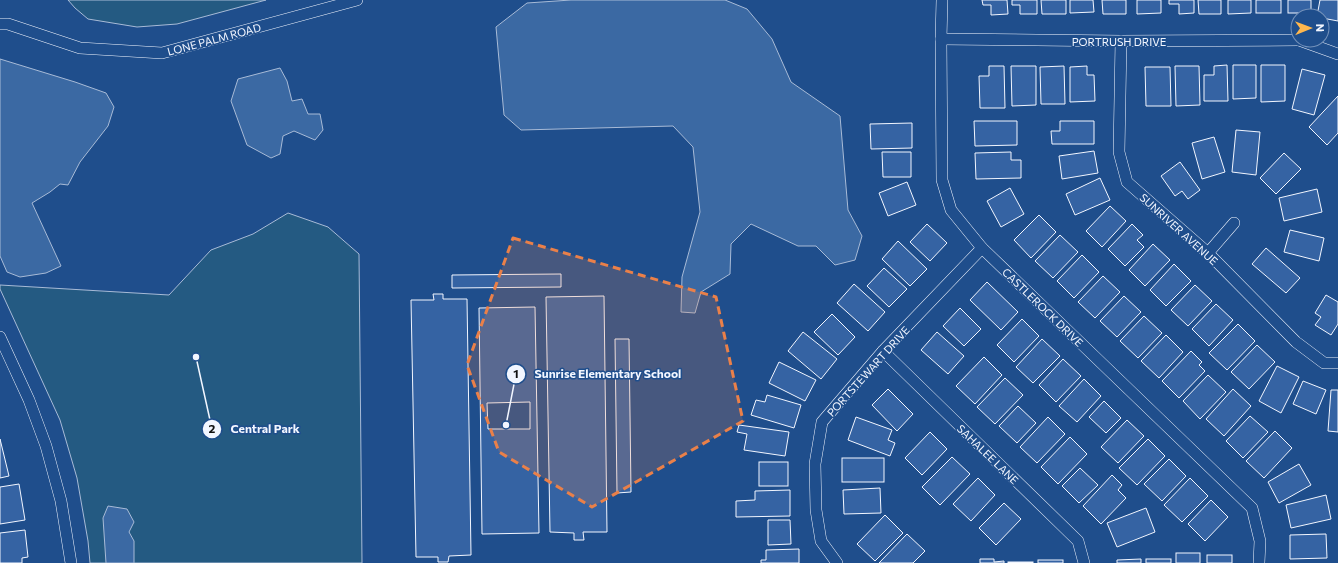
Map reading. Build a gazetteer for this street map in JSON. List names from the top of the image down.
{
  "streets": {
    "street": [
      "LONE PALM ROAD",
      "PORTRUSH DRIVE",
      "SUNRIVER AVENUE",
      "CASTLEROCK DRIVE",
      "PORTSTEWART DRIVE",
      "SAHALEE LANE"
    ]
  },
  "crossings": [
    ["PORTRUSH DRIVE", "SUNRIVER AVENUE"],
    ["PORTRUSH DRIVE", "CASTLEROCK DRIVE"],
    ["CASTLEROCK DRIVE", "PORTSTEWART DRIVE"],
    ["PORTSTEWART DRIVE", "SAHALEE LANE"]
  ],
  "places": ["Central Park", "Sunrise Elementary School"],
  "north": "right"
}
